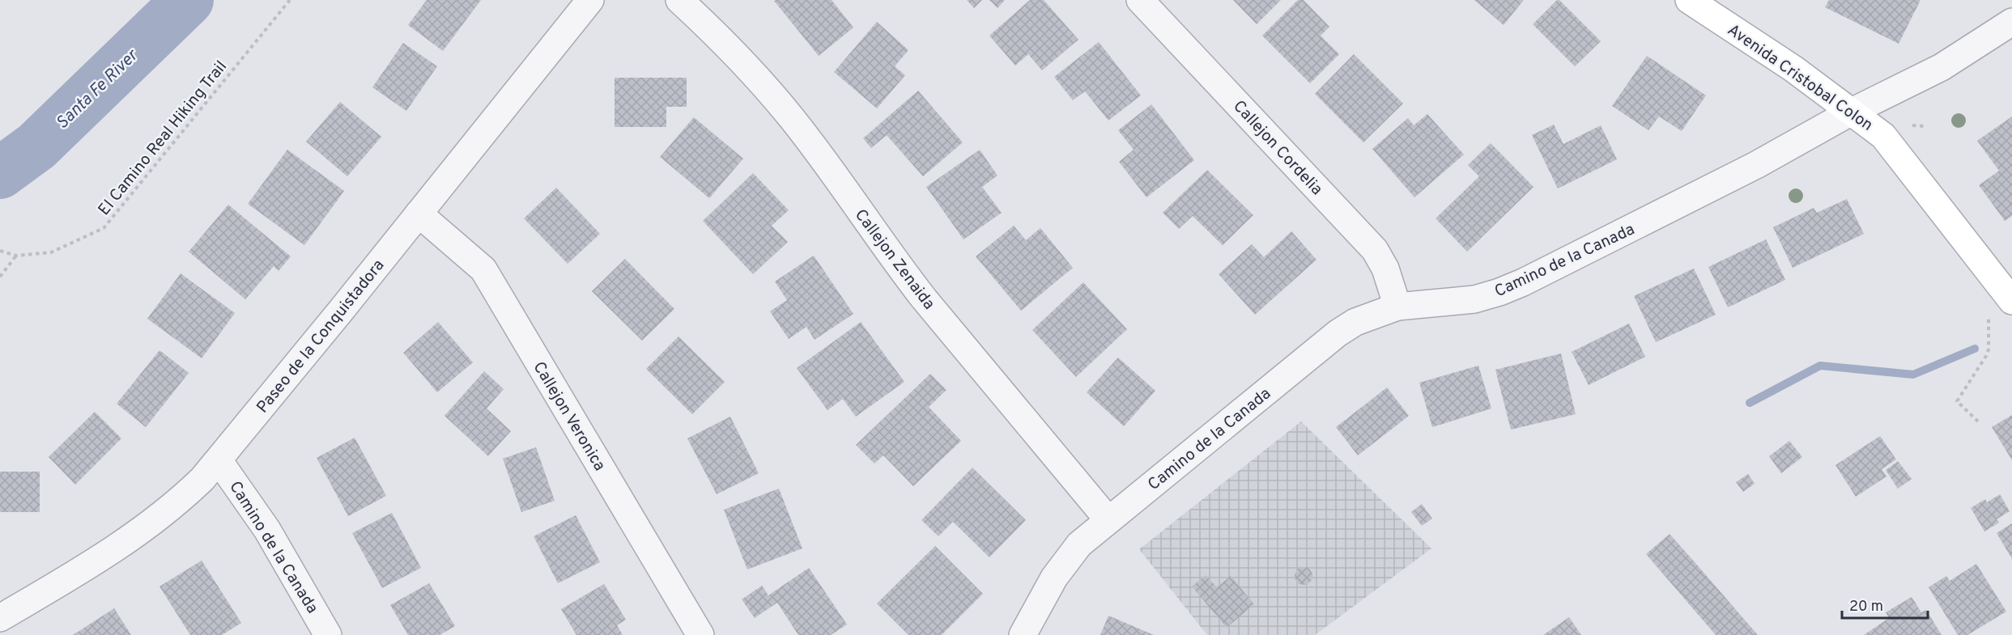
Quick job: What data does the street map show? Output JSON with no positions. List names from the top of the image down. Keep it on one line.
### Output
{"streets":{"street":["Avenida Cristobal Colon","Callejon Cordelia","Callejon Zenaida","Camino de la Canada","Paseo de la Conquistadora","Callejon Veronica"],"path":["El Camino Real Hiking Trail"]},"crossings":[["Avenida Cristobal Colon","Camino de la Canada"],["Callejon Cordelia","Camino de la Canada"],["Callejon Zenaida","Camino de la Canada"],["Camino de la Canada","Paseo de la Conquistadora"],["Paseo de la Conquistadora","Callejon Veronica"]],"water":["Santa Fe River"],"scale_bar":"20 m"}
